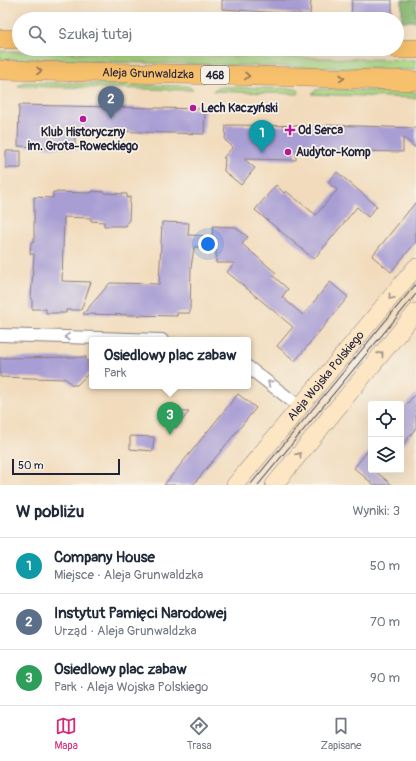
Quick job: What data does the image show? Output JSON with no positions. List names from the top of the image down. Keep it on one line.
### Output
{"streets":{"main road":["Aleja Grunwaldzka","468"],"street":["Aleja Wojska Polskiego"]},"one_way":["Aleja Grunwaldzka"],"places":{"other":["Lech Kaczyński","Klub Historyczny im. Grota-Roweckiego","Audytor-Komp"],"health":["Od Serca"]},"scale_bar":"50 m","page":{"search":"Szukaj tutaj","pins":["2","1","3"],"popup":["Osiedlowy plac zabaw","Park"],"scale":"50 m","heading":["W pobliżu","Wyniki: 3"],"list":[{"mark":"1","name":"Company House","note":"Miejsce · Aleja Grunwaldzka","value":"50 m"},{"mark":"2","name":"Instytut Pamięci Narodowej","note":"Urząd · Aleja Grunwaldzka","value":"70 m"},{"mark":"3","name":"Osiedlowy plac zabaw","note":"Park · Aleja Wojska Polskiego","value":"90 m"}],"nav":["Mapa","Trasa","Zapisane"]}}
